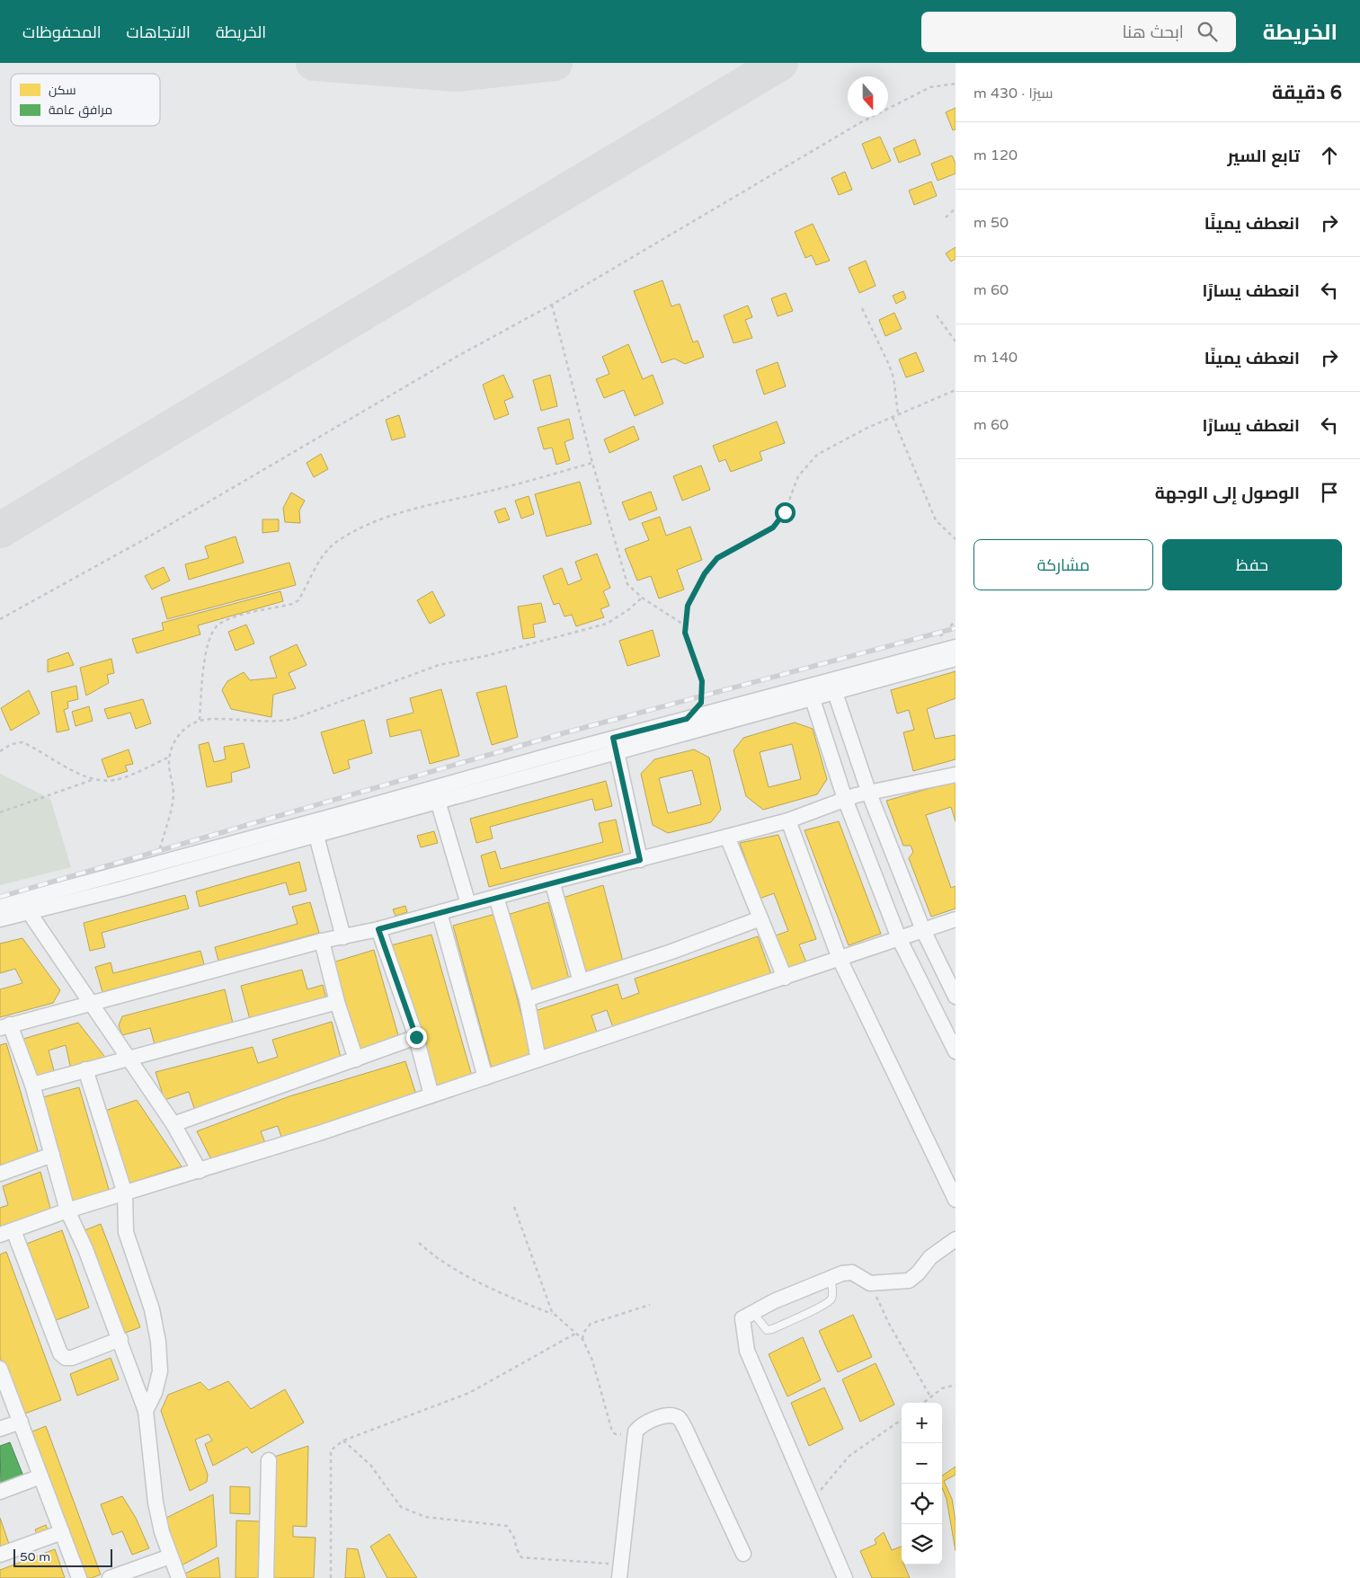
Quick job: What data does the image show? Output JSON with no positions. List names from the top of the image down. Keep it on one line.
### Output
{"legend":["سكن","مرافق عامة"],"scale_bar":"50 m","north":"bottom","page":{"header":"الخريطة","search":"ابحث هنا","nav":["الخريطة","الاتجاهات","المحفوظات"],"heading":["6 دقيقة","سيرًا · 430 m"],"list":[["تابع السير","120 m"],["انعطف يمينًا","50 m"],["انعطف يسارًا","60 m"],["انعطف يمينًا","140 m"],["انعطف يسارًا","60 m"],"الوصول إلى الوجهة"],"buttons":["حفظ","مشاركة"],"map_buttons":["+","−"],"scale":"50 m"}}
